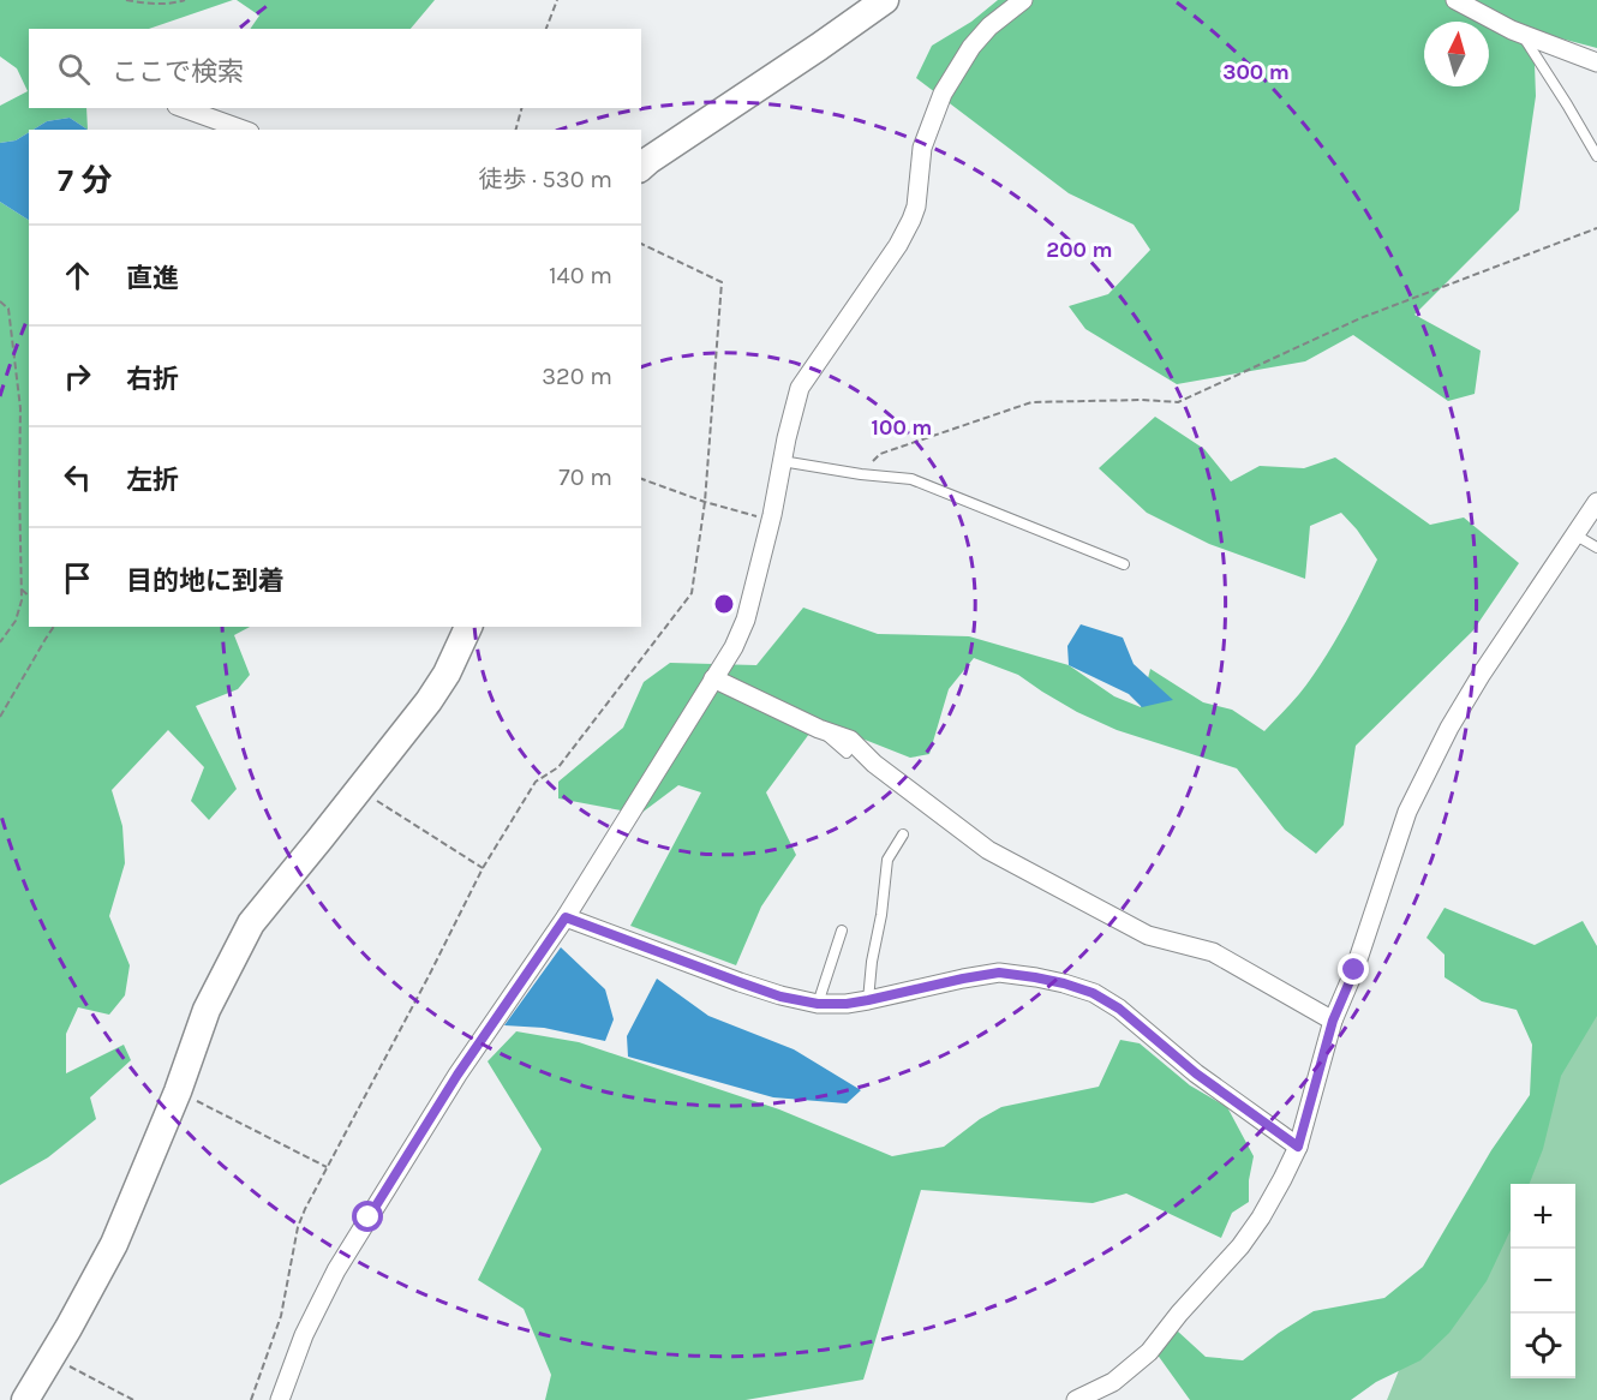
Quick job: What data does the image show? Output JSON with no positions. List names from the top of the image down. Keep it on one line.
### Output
{"north":"top","page":{"search":"ここで検索","heading":["7 分","徒歩 · 530 m"],"list":[["直進","140 m"],["右折","320 m"],["左折","70 m"],"目的地に到着"],"map_buttons":["+","−"]},"rings":["300 m","200 m","100 m"]}
